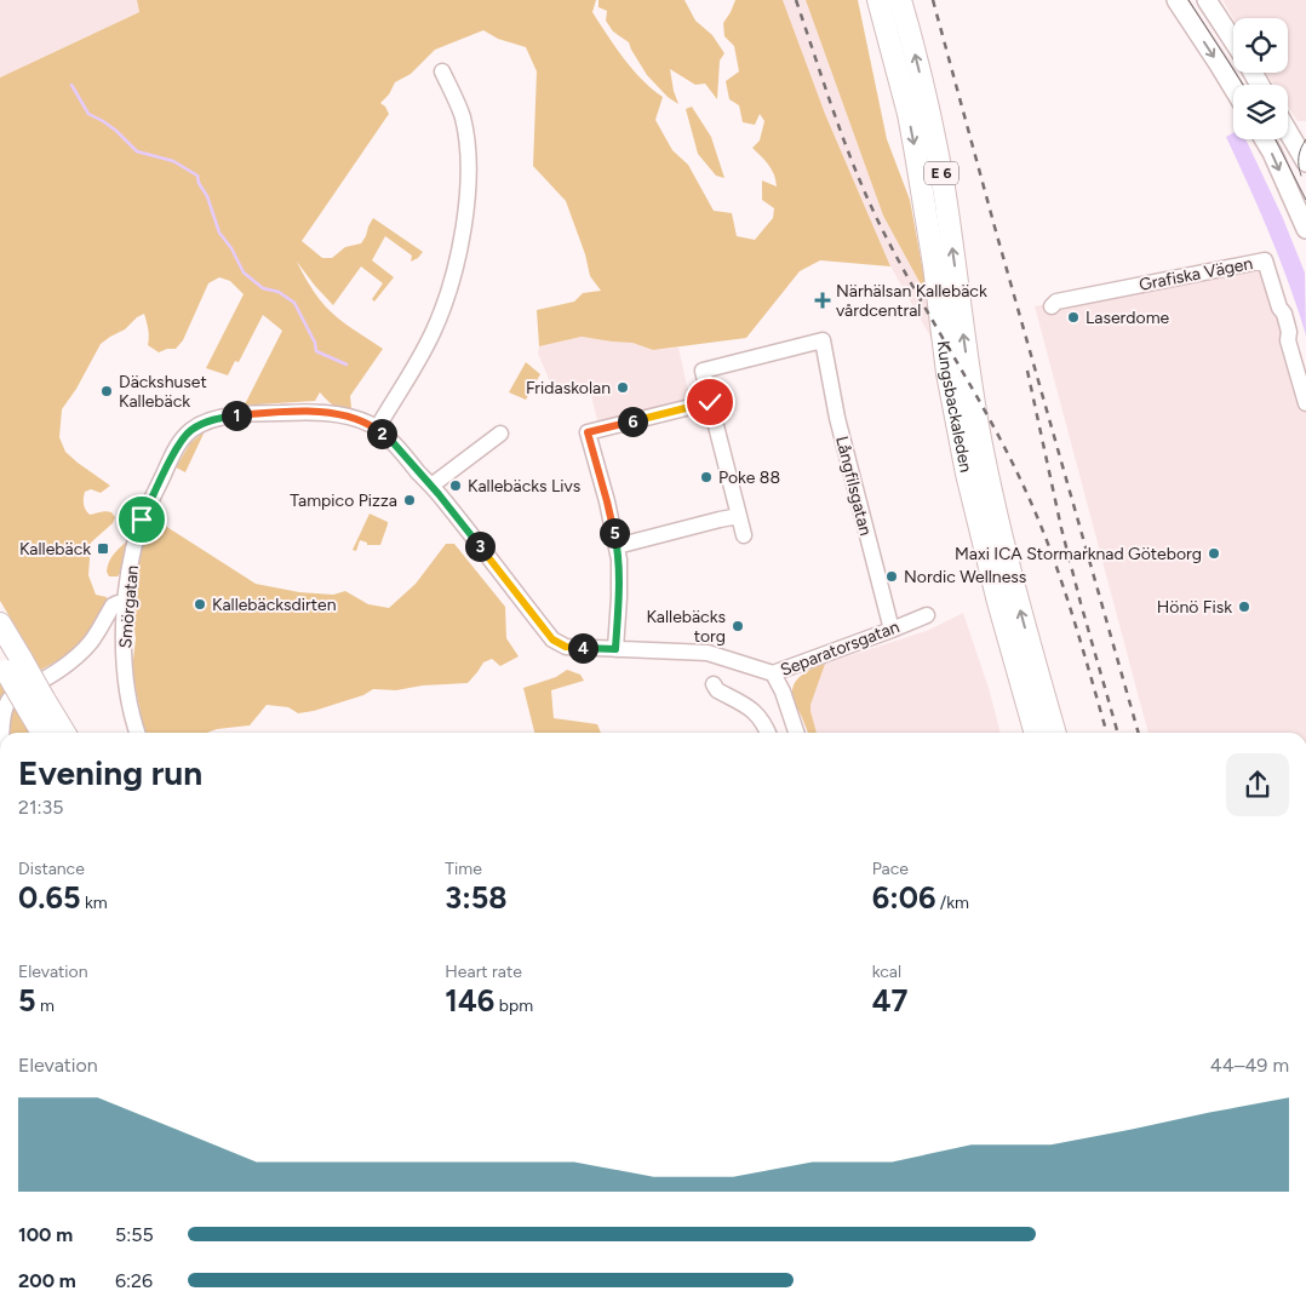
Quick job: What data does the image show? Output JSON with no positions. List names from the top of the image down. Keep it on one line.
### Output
{"streets":{"highway":["E 6","Kungsbackaleden"],"street":["Grafiska Vägen","Långfilsgatan","Smörgatan","Separatorsgatan"]},"crossings":[["Långfilsgatan","Separatorsgatan"],["Smörgatan","Separatorsgatan"]],"places":{"health":["Närhälsan Kallebäck vårdcentral"],"other":["Laserdome","Fridaskolan","Däckshuset Kallebäck","Poke 88","Kallebäcks Livs","Tampico Pizza","Maxi ICA Stormarknad Göteborg","Nordic Wellness","Kallebäcksdirten","Hönö Fisk","Kallebäcks torg"],"transit":["Kallebäck"]},"page":{"pins":["1","6","2","5","3","4"],"heading":["Evening run","21:35"],"stats":[["Distance","0.65 km"],["Time","3:58"],["Pace","6:06 /km"],["Elevation","5 m"],["Heart rate","146 bpm"],["kcal","47"]],"chart":["Elevation","44–49 m"],"list":[{"name":"100 m","note":"5:55"},{"name":"200 m","note":"6:26"}]}}
